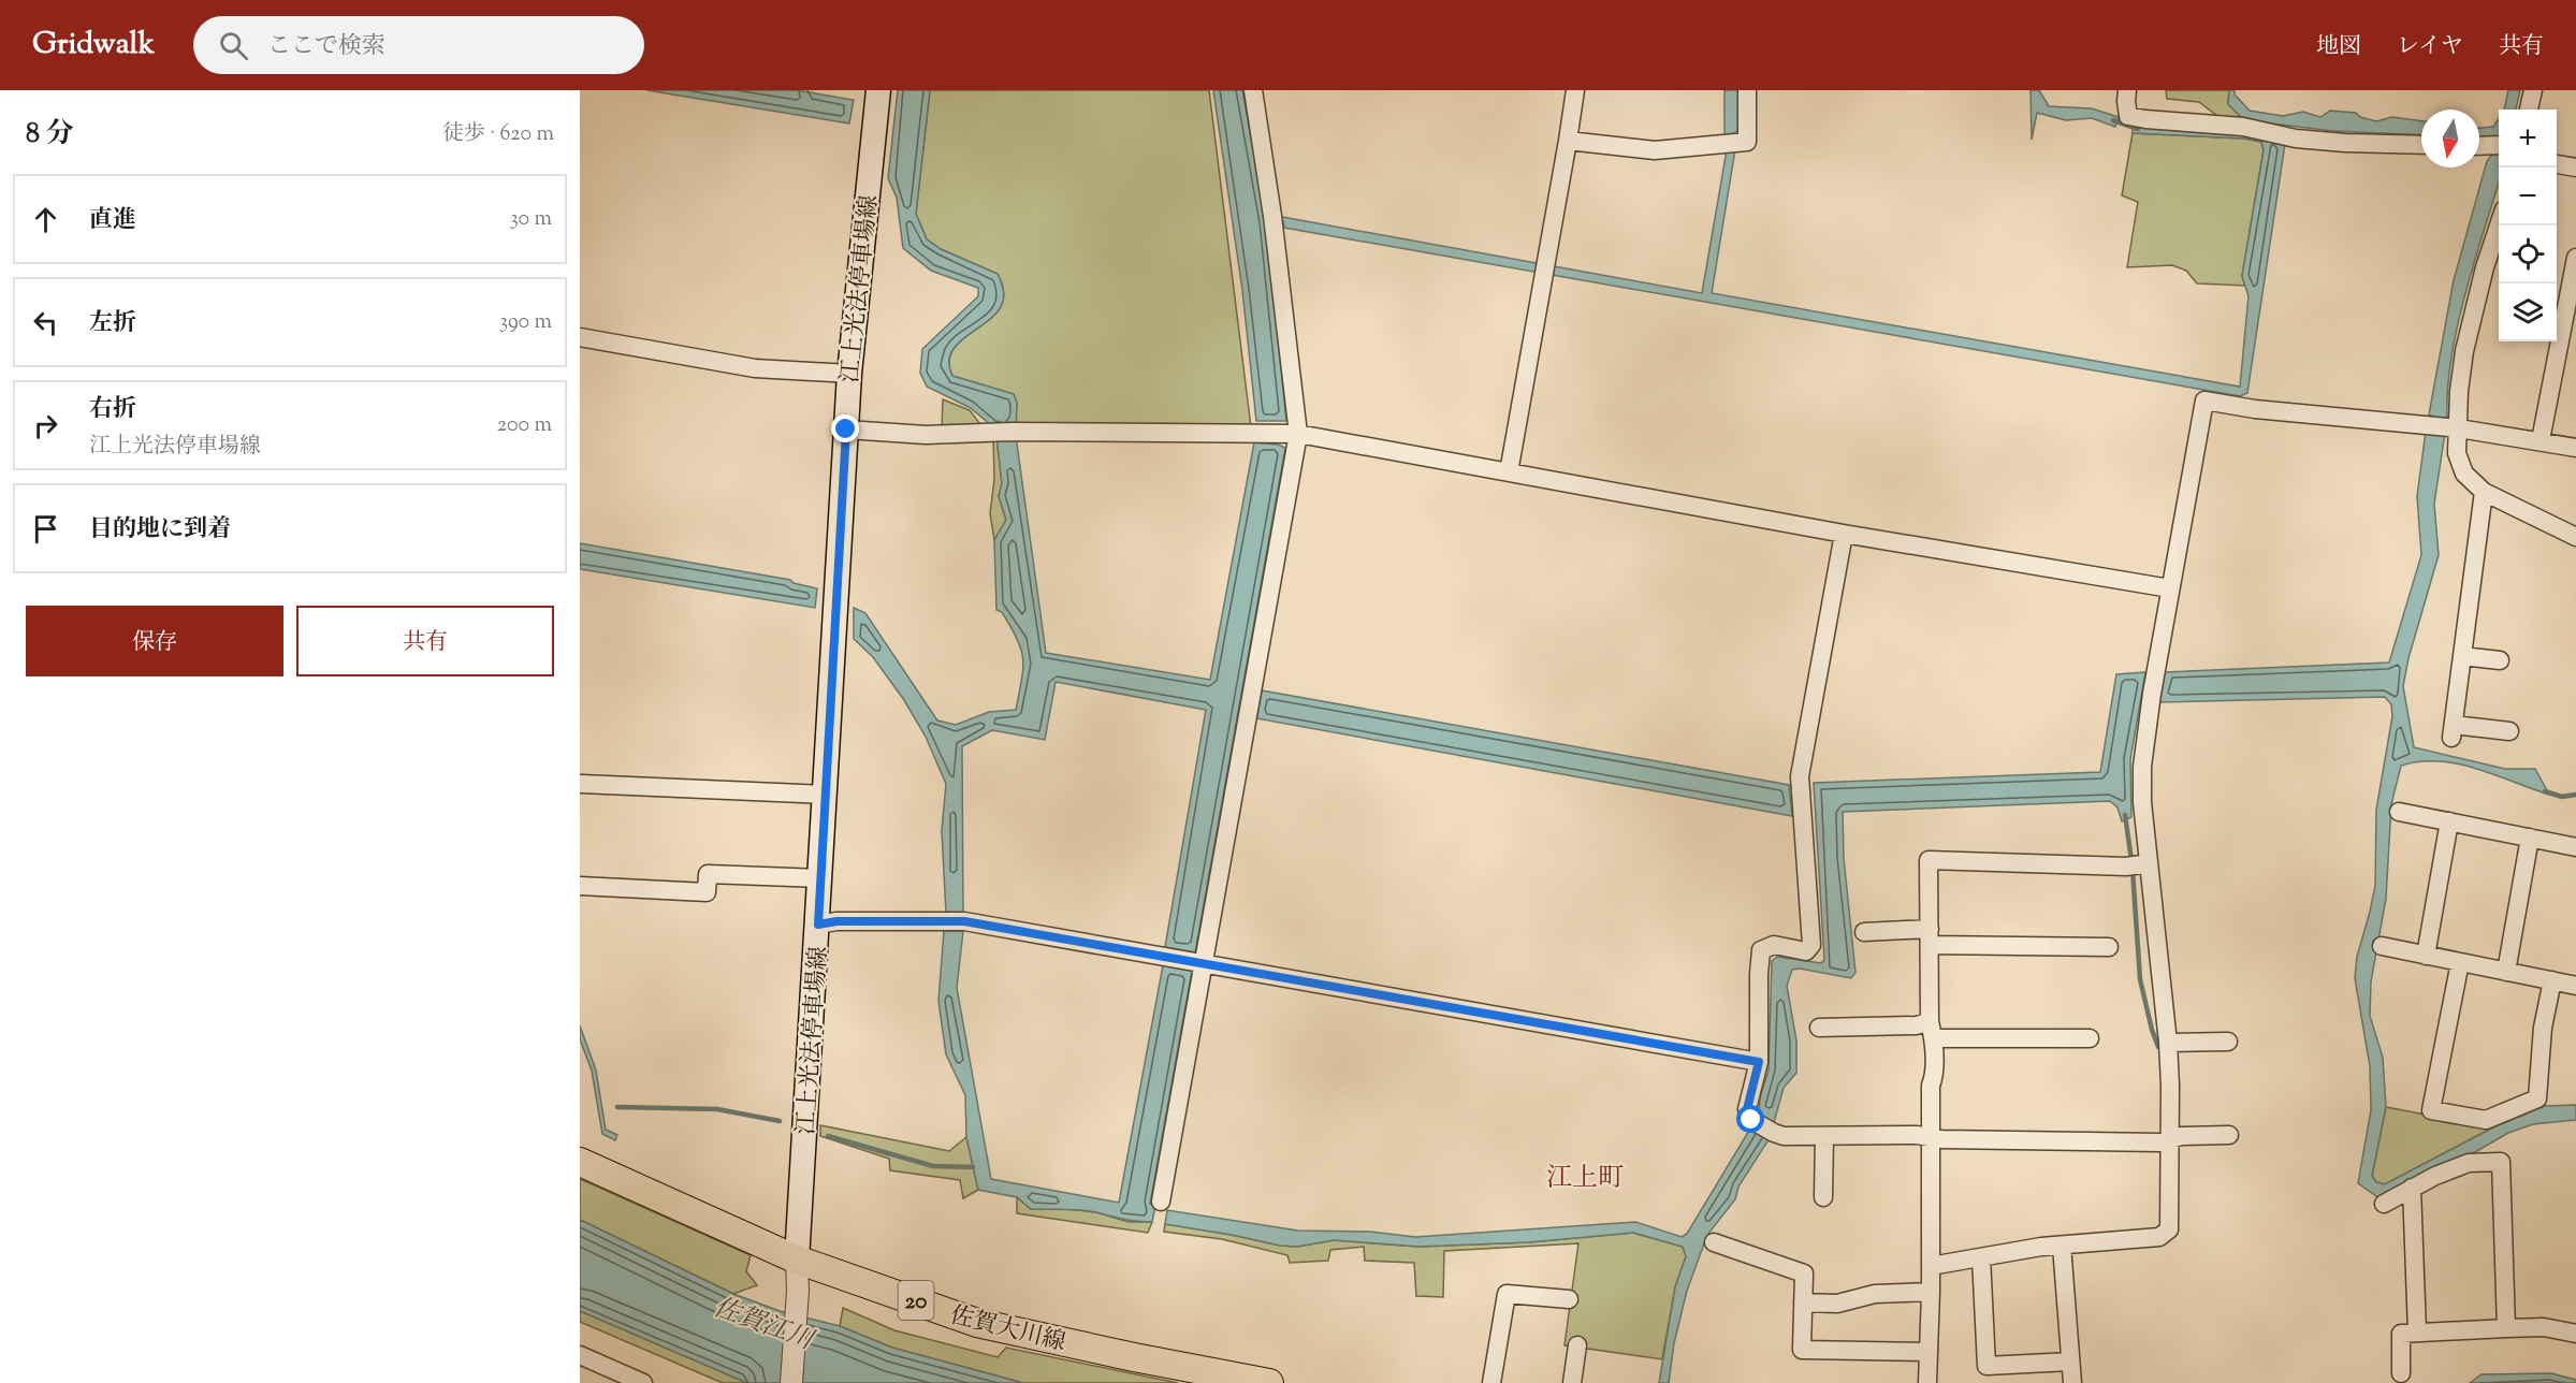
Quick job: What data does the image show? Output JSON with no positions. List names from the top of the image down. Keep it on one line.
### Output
{"streets":{"main road":["江上光法停車場線","20","佐賀大川線"]},"crossings":[["江上光法停車場線","佐賀大川線"]],"districts":["江上町"],"water":["佐賀江川"],"north":"bottom","page":{"header":"Gridwalk","search":"ここで検索","nav":["地図","レイヤ","共有"],"heading":["8 分","徒歩 · 620 m"],"map_buttons":["+","−"],"list":[["直進","30 m"],["左折","390 m"],["右折","江上光法停車場線","200 m"],"目的地に到着"],"buttons":["保存","共有"]}}
